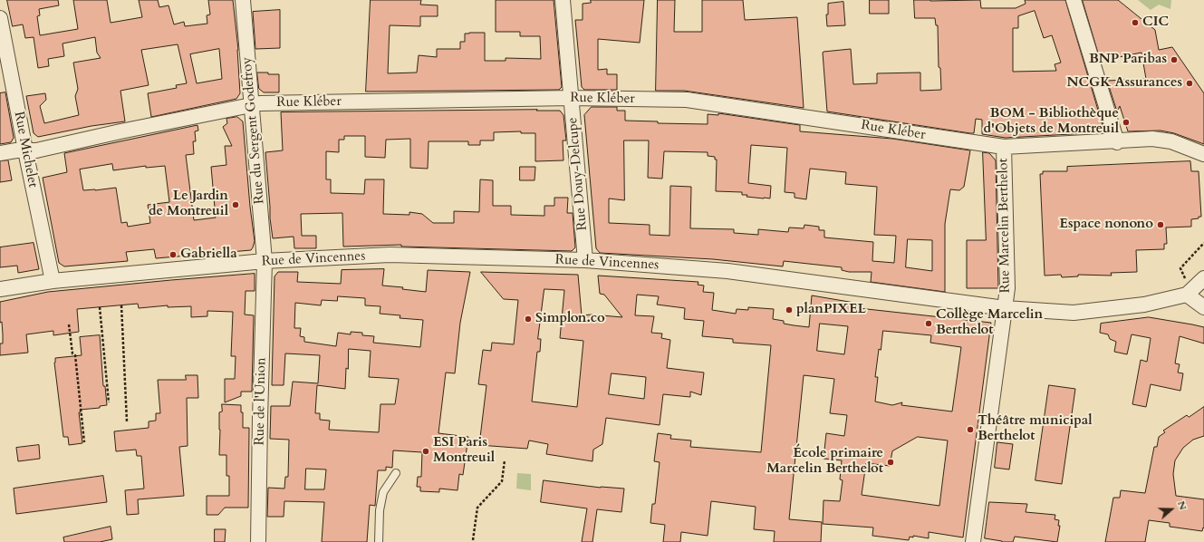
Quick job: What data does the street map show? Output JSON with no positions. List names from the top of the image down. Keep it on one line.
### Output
{"streets":{"street":["Rue Kléber","Rue du Sergent Godefroy","Rue Michelet","Rue Douy-Delcupe","Rue Marcelin Berthelot","Rue de Vincennes","Rue de l'Union"]},"crossings":[["Rue Kléber","Rue du Sergent Godefroy"],["Rue Kléber","Rue Michelet"],["Rue Kléber","Rue Douy-Delcupe"],["Rue Kléber","Rue Marcelin Berthelot"],["Rue du Sergent Godefroy","Rue de Vincennes"],["Rue du Sergent Godefroy","Rue de l'Union"],["Rue Michelet","Rue de Vincennes"],["Rue Douy-Delcupe","Rue de Vincennes"],["Rue Marcelin Berthelot","Rue de Vincennes"],["Rue de Vincennes","Rue de l'Union"]],"places":["CIC","BNP Paribas","NCGK Assurances","BOM - Bibliothèque d'Objets de Montreuil","Le Jardin de Montreuil","Espace nonono","Gabriella","planPIXEL","Simplon.co","Collège Marcelin Berthelot","Théâtre municipal Berthelot","ESI Paris Montreuil","École primaire Marcelin Berthelot"],"north":"right"}
